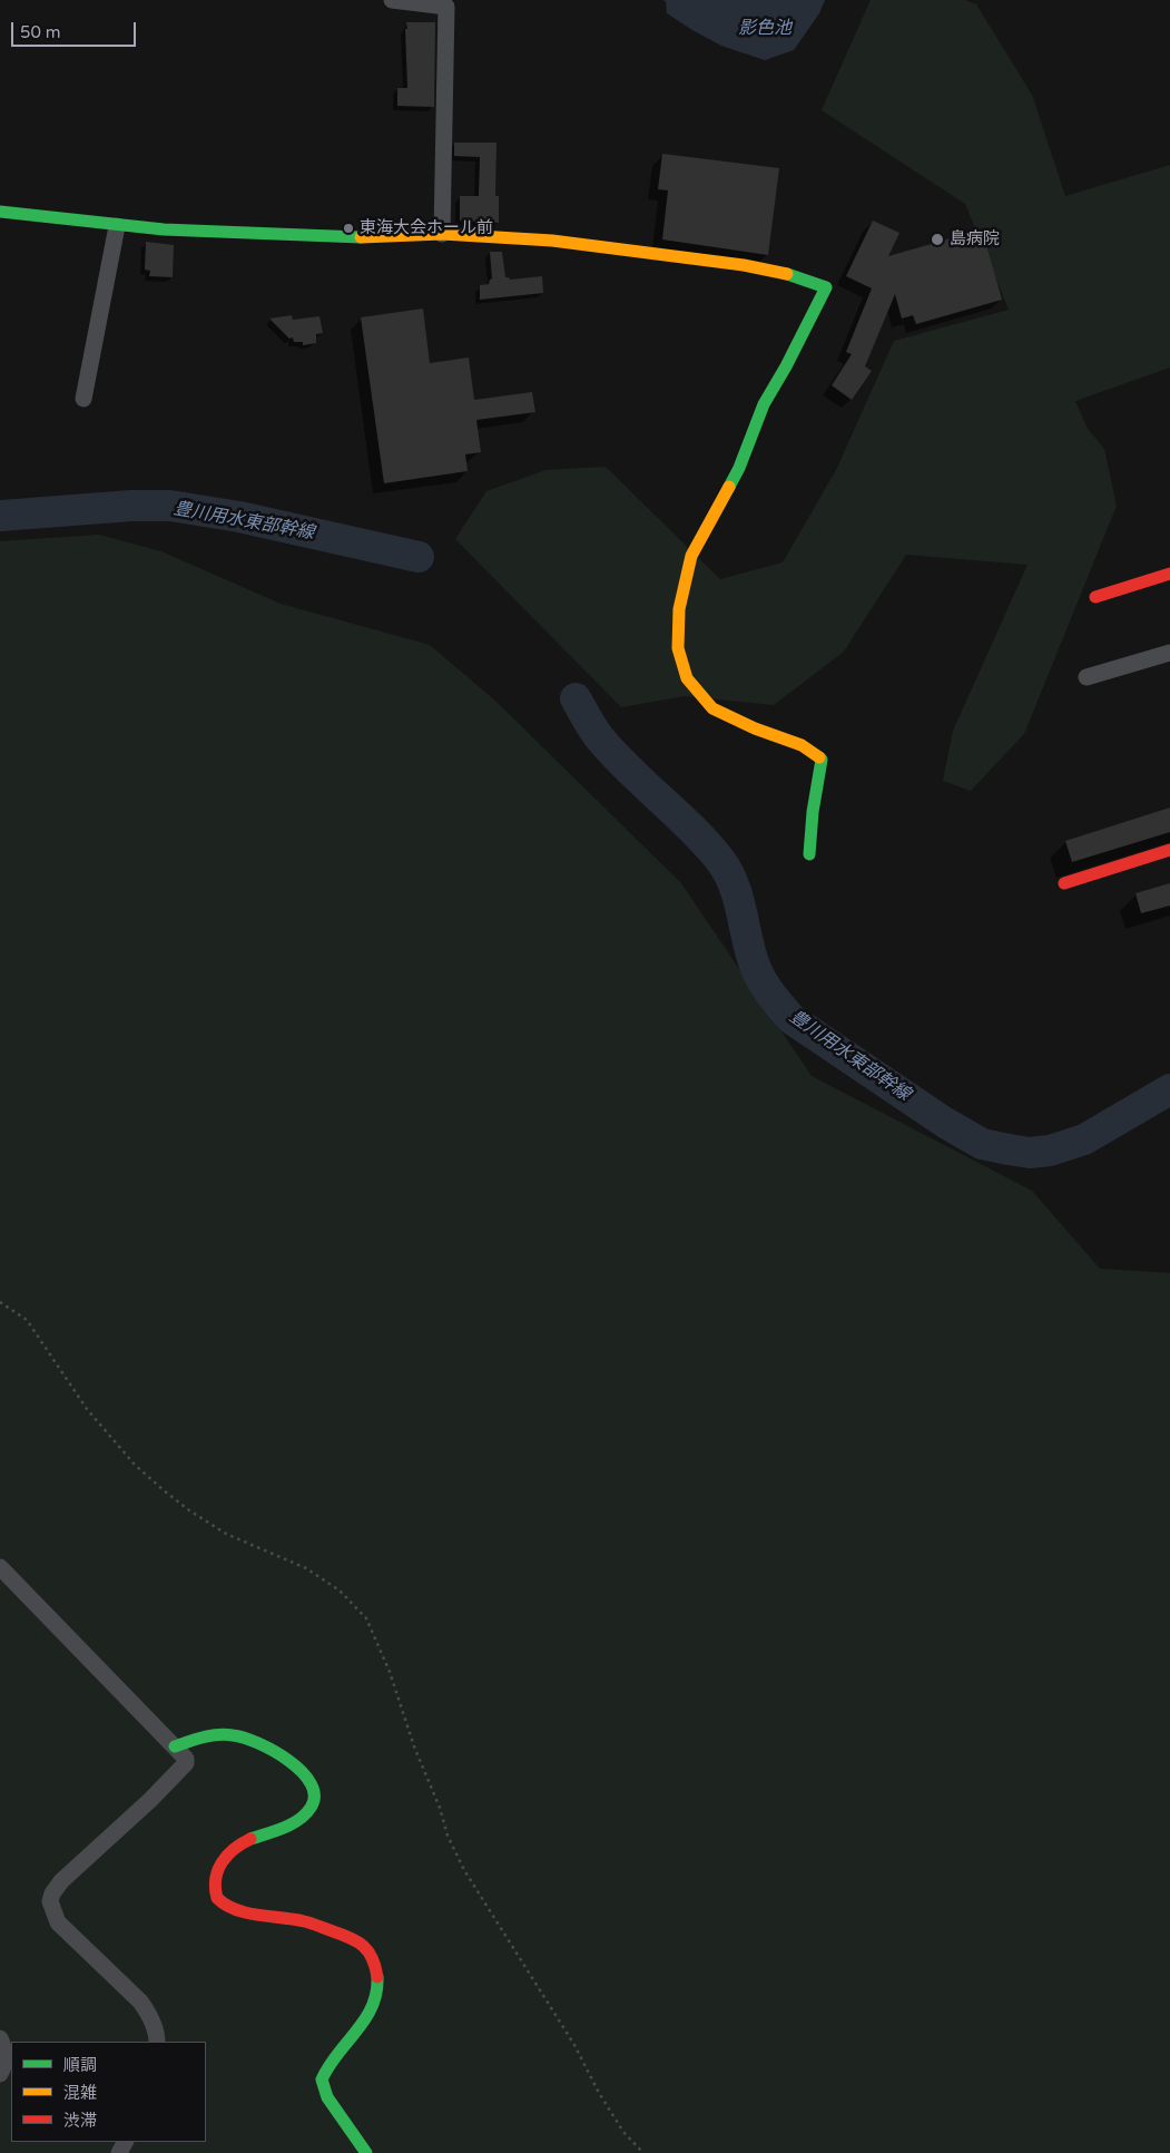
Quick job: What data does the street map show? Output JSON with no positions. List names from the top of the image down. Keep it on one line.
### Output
{"water":["影色池","豊川用水東部幹線"],"places":["東海大会ホール前","島病院"],"legend":["順調","混雑","渋滞"],"scale_bar":"50 m"}
